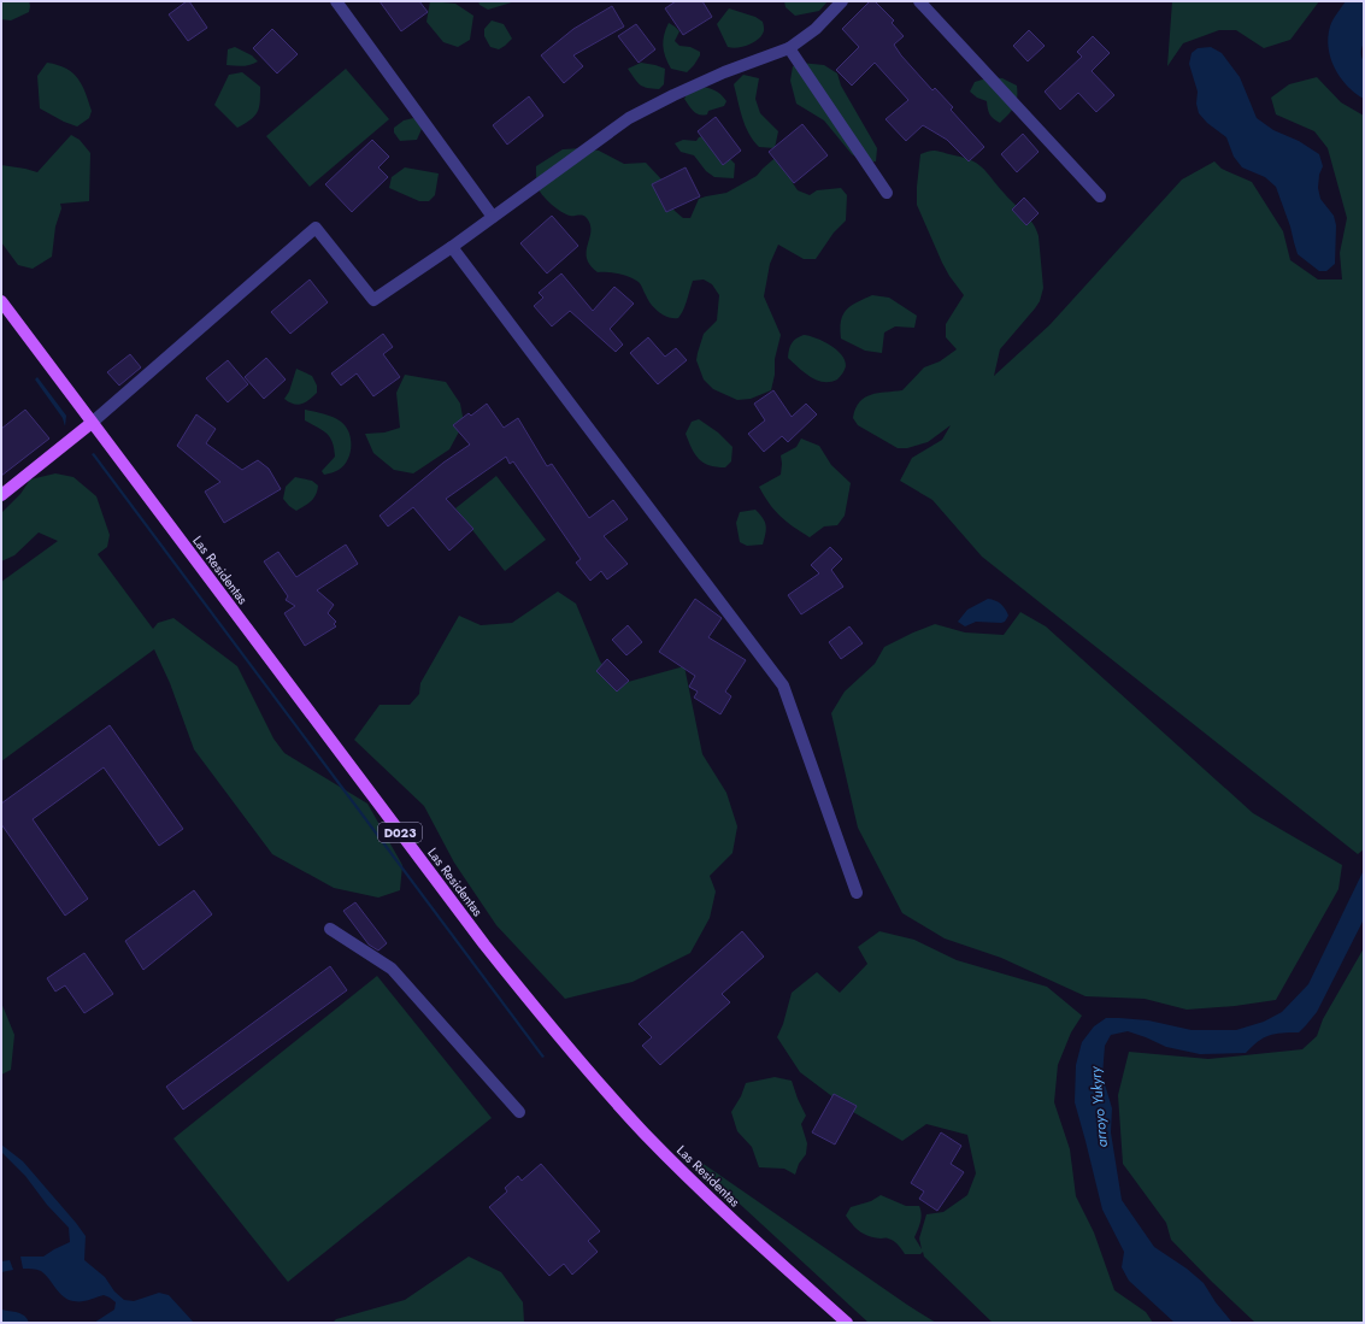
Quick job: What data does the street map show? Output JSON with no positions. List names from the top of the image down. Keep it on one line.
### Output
{"streets":{"main road":["Las Residentas","D023"]},"water":["arroyo Yukyry"]}
